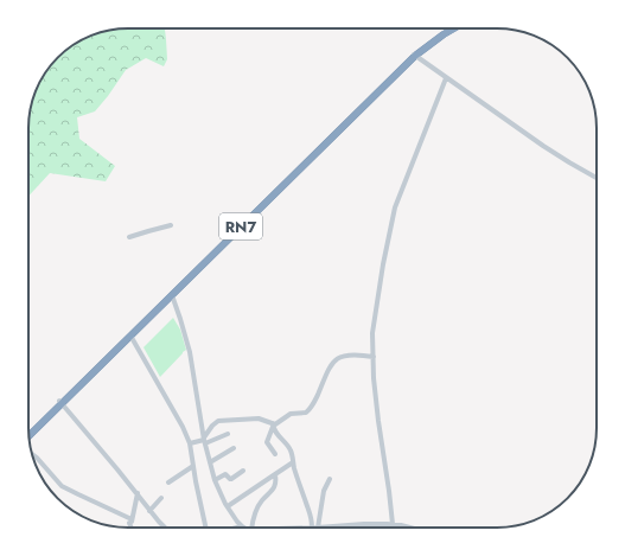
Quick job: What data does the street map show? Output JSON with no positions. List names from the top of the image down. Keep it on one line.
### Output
{"streets":{"highway":["RN7"]}}
